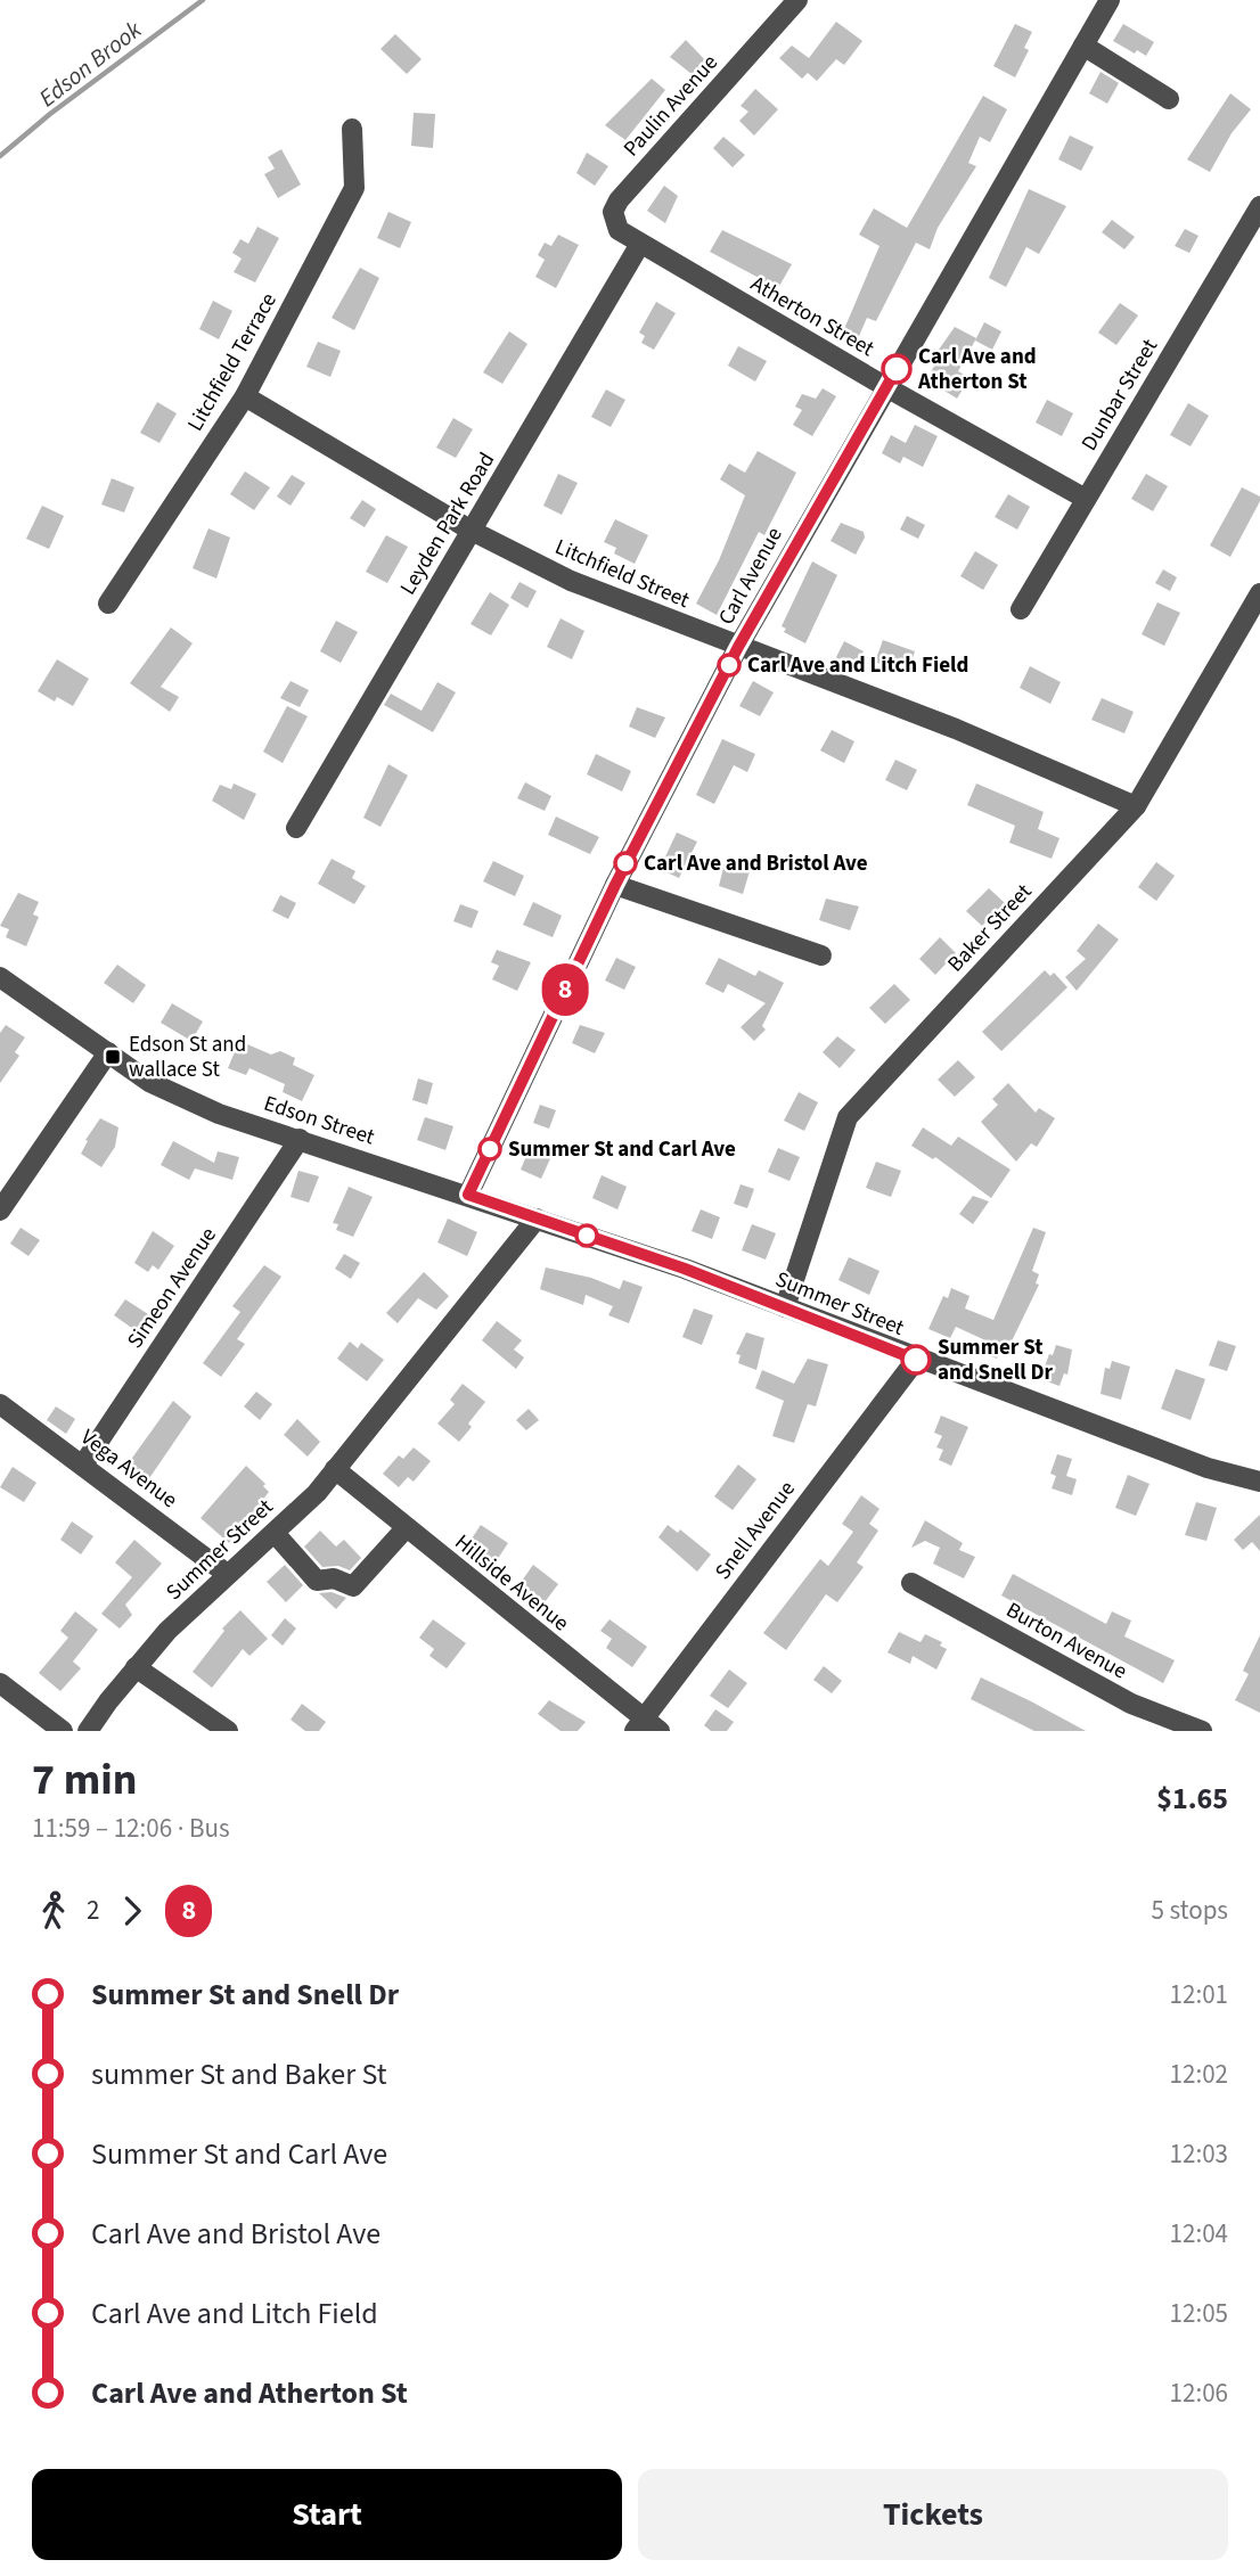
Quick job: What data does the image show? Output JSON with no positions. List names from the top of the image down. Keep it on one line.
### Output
{"streets":{"street":["Paulin Avenue","Atherton Street","Litchfield Terrace","Dunbar Street","Leyden Park Road","Litchfield Street","Carl Avenue","Baker Street","Edson Street","Simeon Avenue","Summer Street","Vega Avenue","Snell Avenue","Hillside Avenue","Burton Avenue"]},"crossings":[["Paulin Avenue","Atherton Street"],["Paulin Avenue","Leyden Park Road"],["Atherton Street","Dunbar Street"],["Atherton Street","Leyden Park Road"],["Atherton Street","Carl Avenue"],["Litchfield Terrace","Litchfield Street"],["Leyden Park Road","Litchfield Street"],["Litchfield Street","Carl Avenue"],["Litchfield Street","Baker Street"],["Carl Avenue","Edson Street"],["Carl Avenue","Summer Street"],["Baker Street","Summer Street"],["Edson Street","Simeon Avenue"],["Edson Street","Summer Street"],["Simeon Avenue","Vega Avenue"],["Summer Street","Vega Avenue"],["Summer Street","Snell Avenue"],["Summer Street","Hillside Avenue"],["Snell Avenue","Hillside Avenue"]],"water":["Edson Brook"],"places":{"other":["Carl Ave and Atherton St","Carl Ave and Litch Field","Carl Ave and Bristol Ave","Summer St and Carl Ave","Summer St and Snell Dr"],"transit":["Edson St and wallace St"]},"lines":["bus line 8"],"page":{"on_map":"8","heading":["7 min","11:59 – 12:06 · Bus","$1.65"],"legs":["2","8","5 stops"],"list":[{"name":"Summer St and Snell Dr","value":"12:01"},{"name":"summer St and Baker St","value":"12:02"},{"name":"Summer St and Carl Ave","value":"12:03"},{"name":"Carl Ave and Bristol Ave","value":"12:04"},{"name":"Carl Ave and Litch Field","value":"12:05"},{"name":"Carl Ave and Atherton St","value":"12:06"}],"buttons":["Start","Tickets"]}}
